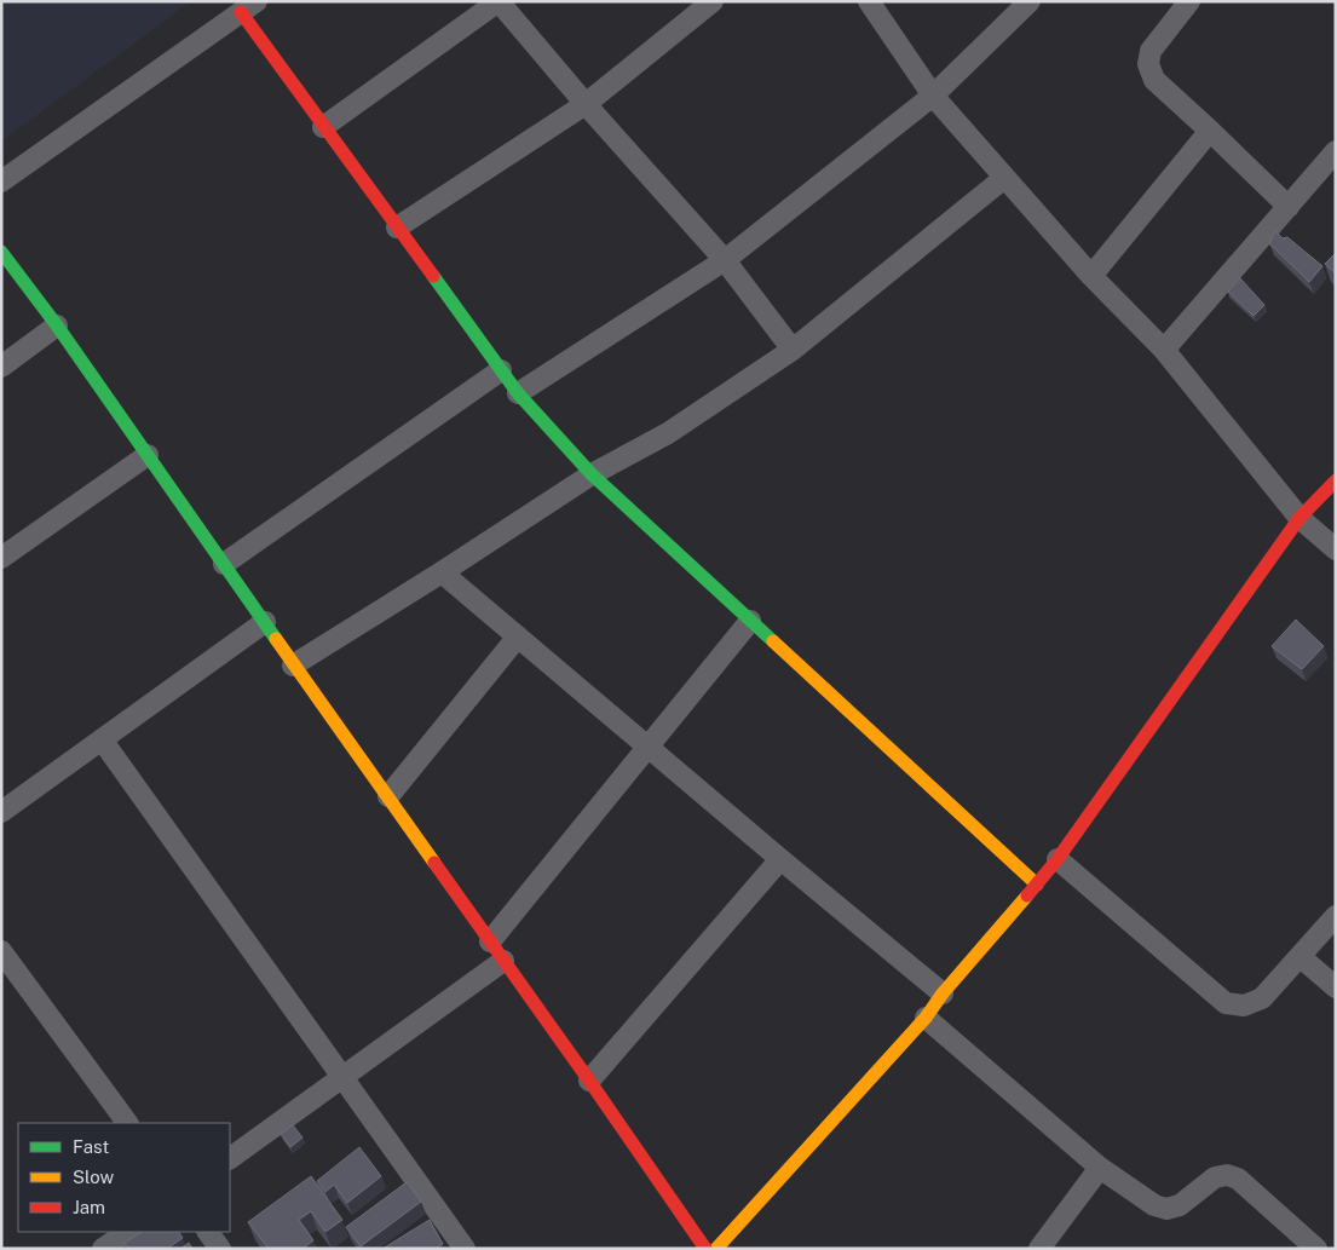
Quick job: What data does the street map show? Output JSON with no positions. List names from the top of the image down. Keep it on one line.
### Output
{"legend":["Fast","Slow","Jam"]}
